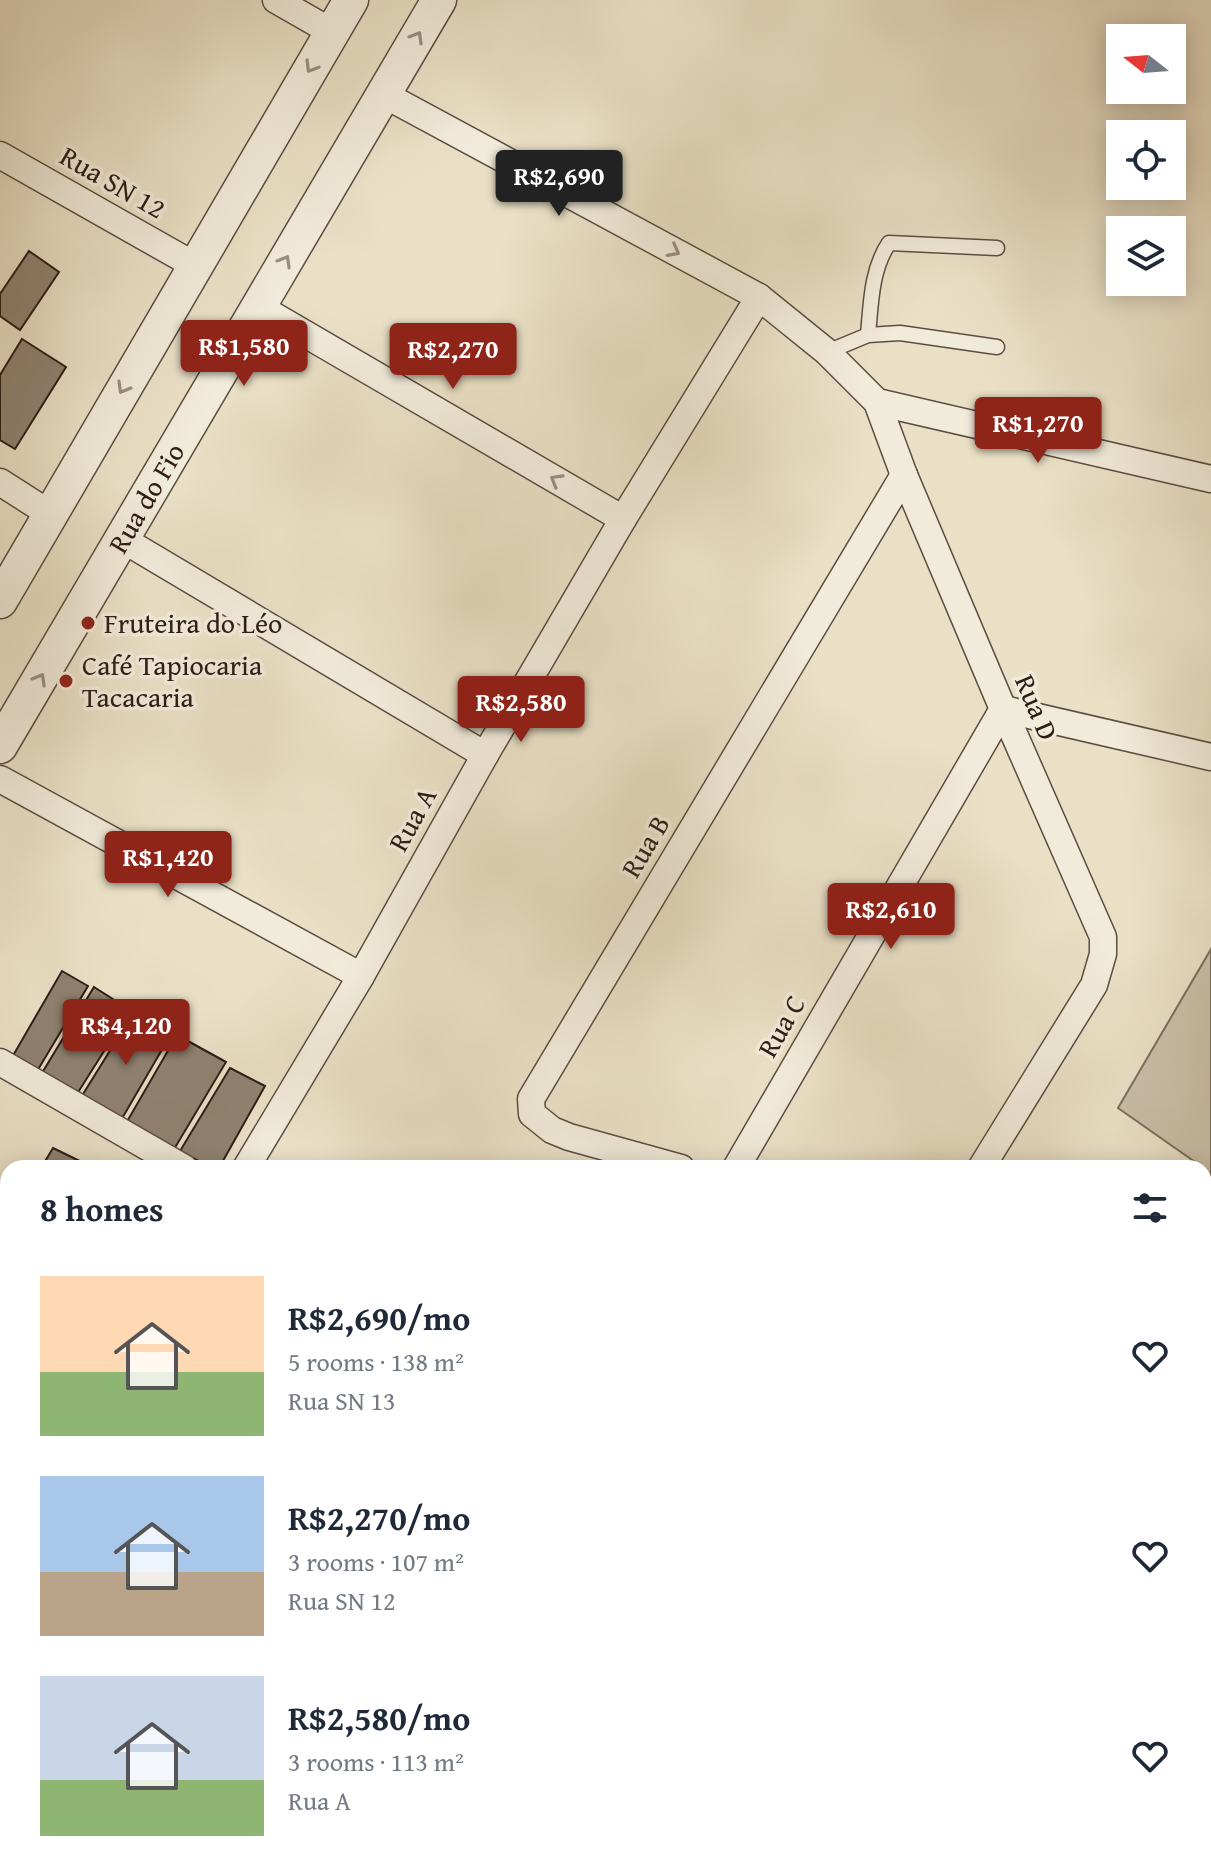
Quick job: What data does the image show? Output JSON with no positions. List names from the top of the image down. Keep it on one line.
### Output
{"streets":{"street":["Rua SN 12","Rua do Fio","Rua D","Rua A","Rua B","Rua C"]},"crossings":[["Rua do Fio","Rua D"],["Rua D","Rua A"],["Rua D","Rua B"],["Rua D","Rua C"]],"places":["Fruteira do Léo","Café Tapiocaria Tacacaria"],"north":"left","page":{"price":["R$2,690","R$1,580","R$2,270","R$1,270","R$2,580","R$1,420","R$2,610","R$4,120"],"heading":"8 homes","list":[{"name":"R$2,690/mo","note":"5 rooms · 138 m² · Rua SN 13"},{"name":"R$2,270/mo","note":"3 rooms · 107 m² · Rua SN 12"},{"name":"R$2,580/mo","note":"3 rooms · 113 m² · Rua A"}]}}
